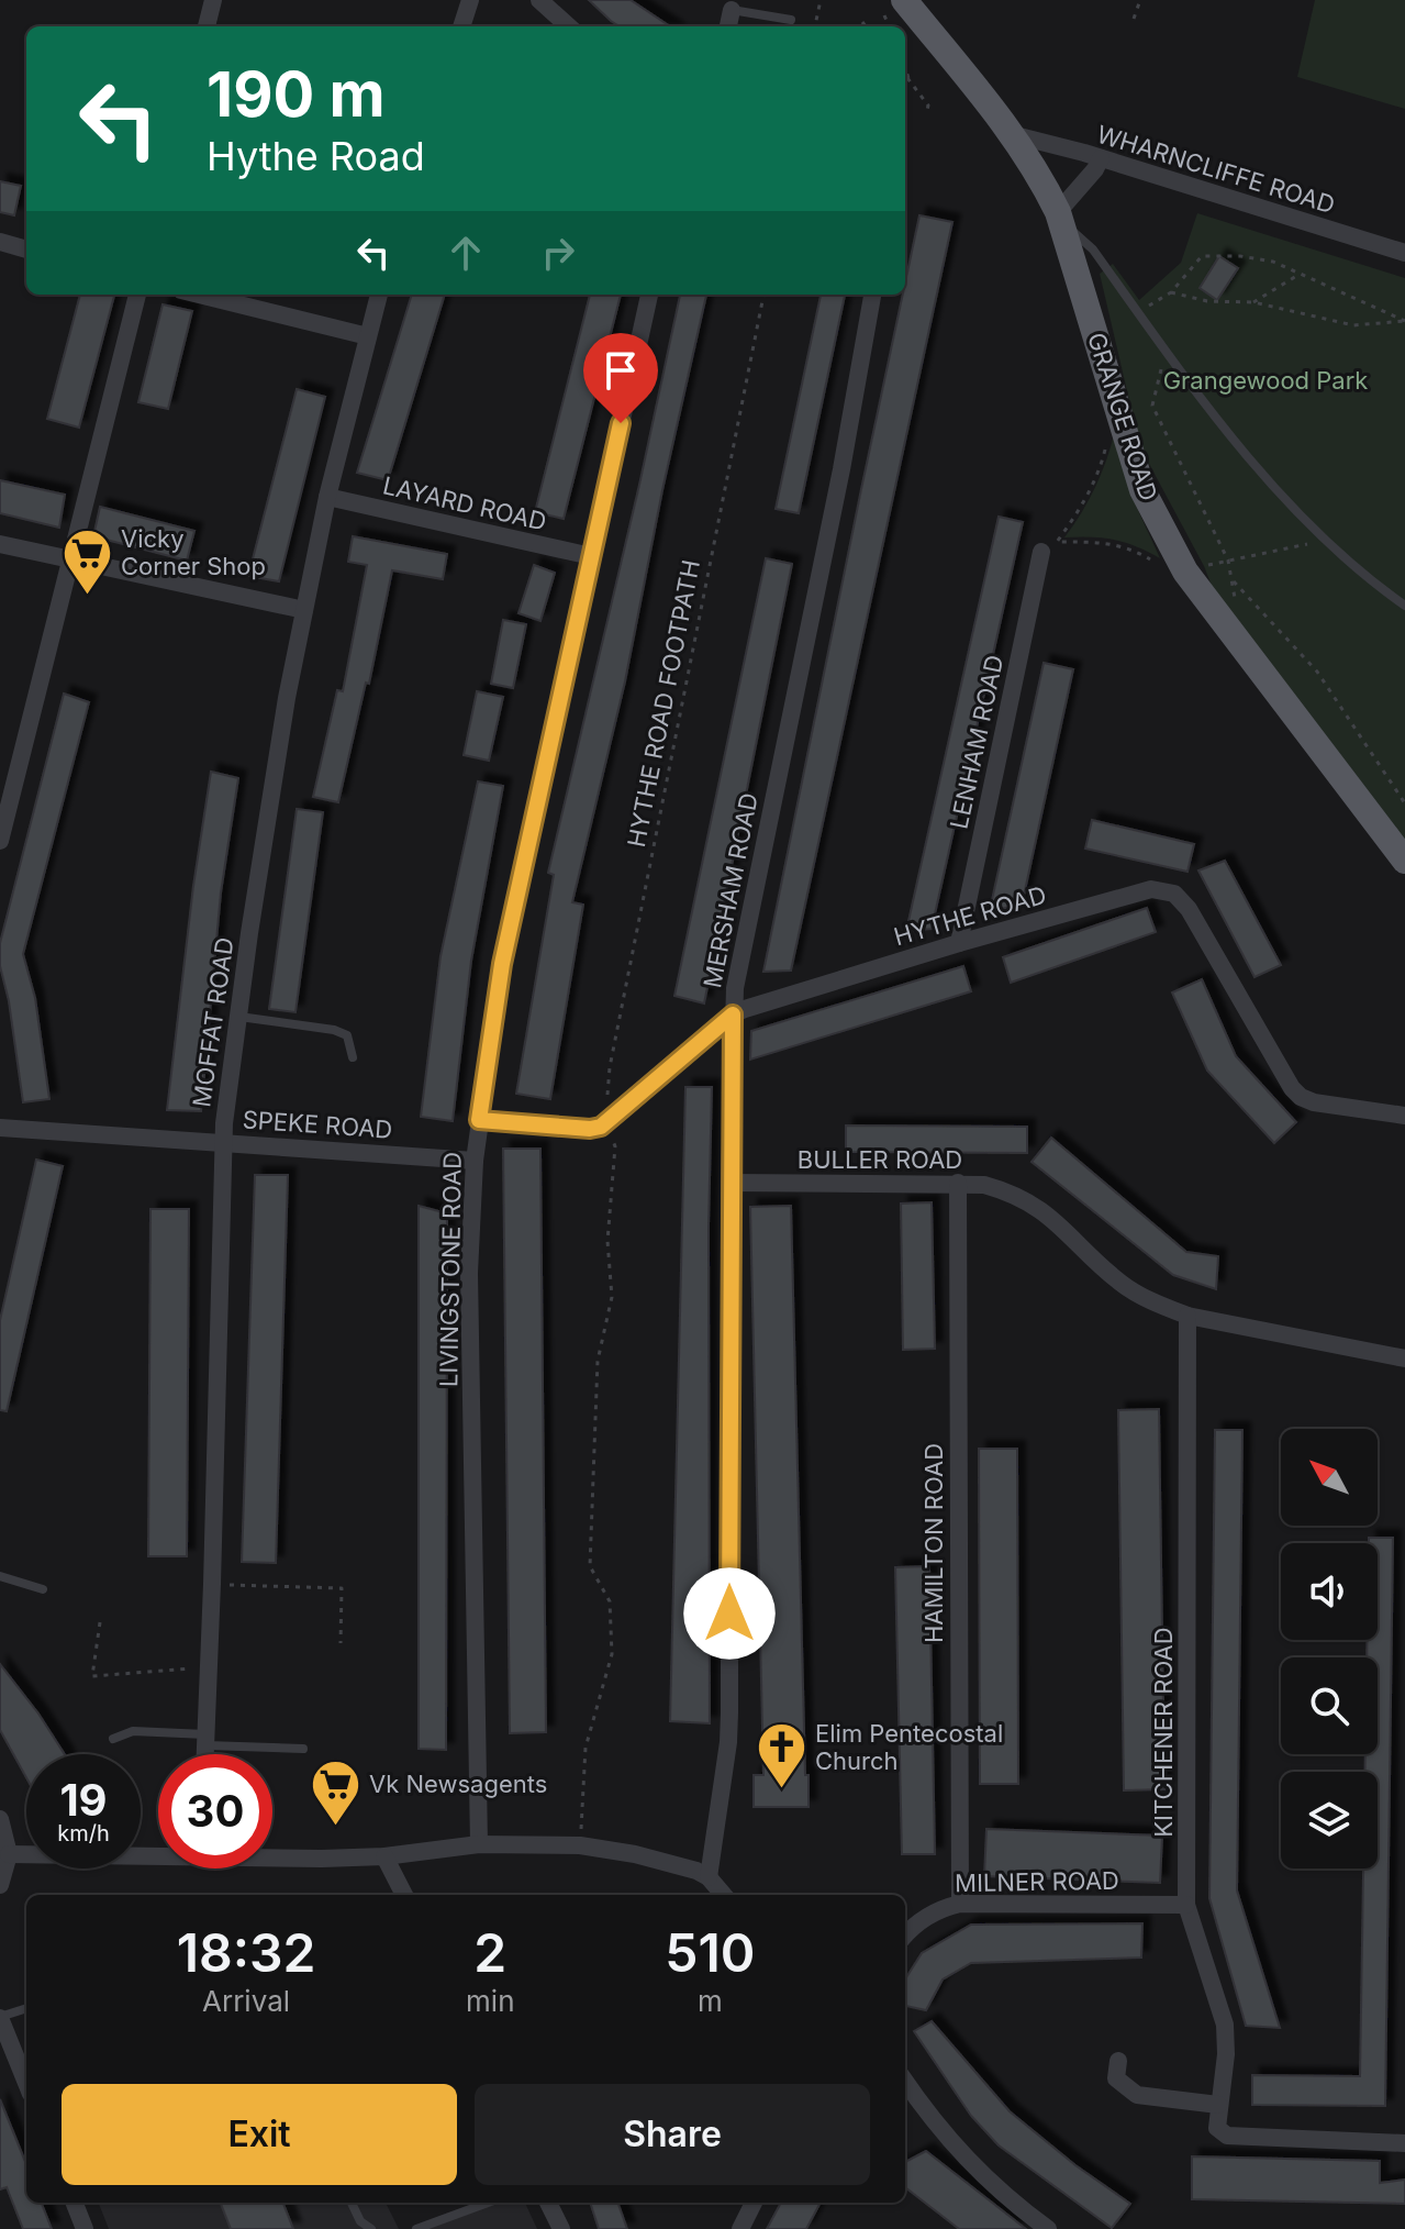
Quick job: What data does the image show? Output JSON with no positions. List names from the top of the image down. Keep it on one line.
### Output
{"streets":{"main road":["GRANGE ROAD"],"street":["WHARNCLIFFE ROAD","LAYARD ROAD","LENHAM ROAD","MERSHAM ROAD","HYTHE ROAD","MOFFAT ROAD","SPEKE ROAD","BULLER ROAD","LIVINGSTONE ROAD","HAMILTON ROAD","KITCHENER ROAD","MILNER ROAD"],"path":["HYTHE ROAD FOOTPATH"]},"crossings":[["WHARNCLIFFE ROAD","GRANGE ROAD"],["LAYARD ROAD","MOFFAT ROAD"],["LAYARD ROAD","LIVINGSTONE ROAD"],["HYTHE ROAD FOOTPATH","HYTHE ROAD"],["LENHAM ROAD","HYTHE ROAD"],["MERSHAM ROAD","HYTHE ROAD"],["MERSHAM ROAD","BULLER ROAD"],["MOFFAT ROAD","SPEKE ROAD"],["SPEKE ROAD","LIVINGSTONE ROAD"],["BULLER ROAD","HAMILTON ROAD"],["BULLER ROAD","KITCHENER ROAD"],["HAMILTON ROAD","MILNER ROAD"],["KITCHENER ROAD","MILNER ROAD"]],"parks":["Grangewood Park"],"places":{"supermarket":["Vicky Corner Shop","Vk Newsagents"],"church":["Elim Pentecostal Church"]},"north":"top left","page":{"turn":["190 m","Hythe Road"],"speed":"19 km/h","limit":"30","eta":["18:32","Arrival","2","min","510","m"],"buttons":["Exit","Share"]}}
